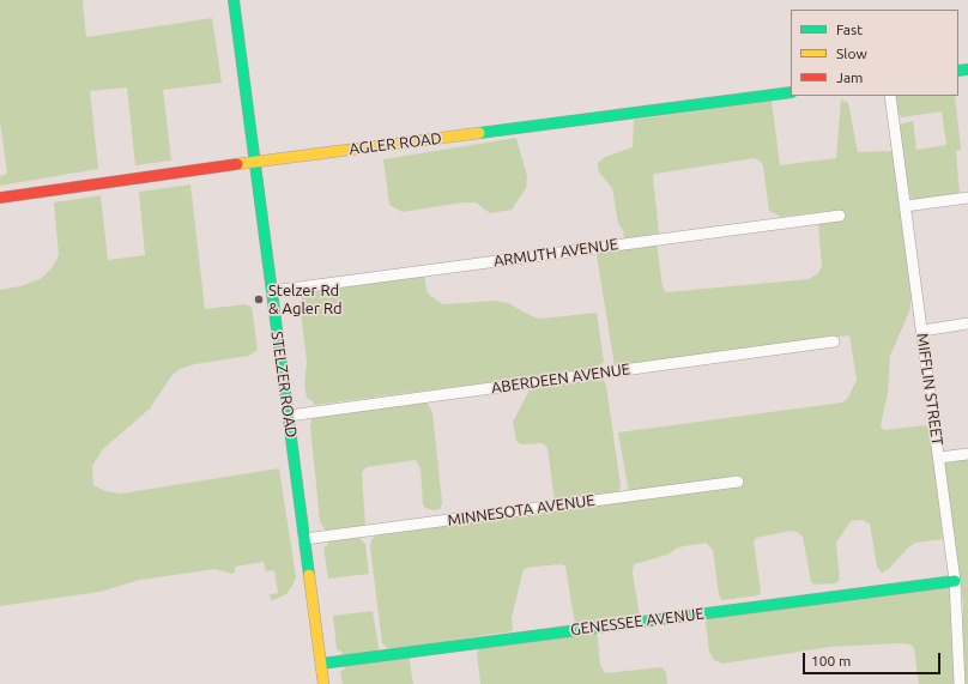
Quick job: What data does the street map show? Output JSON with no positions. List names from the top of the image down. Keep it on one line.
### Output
{"streets":{"main road":["AGLER ROAD","STELZER ROAD","GENESSEE AVENUE"],"street":["ARMUTH AVENUE","ABERDEEN AVENUE","MIFFLIN STREET","MINNESOTA AVENUE"]},"crossings":[["AGLER ROAD","STELZER ROAD"],["ARMUTH AVENUE","STELZER ROAD"],["ABERDEEN AVENUE","STELZER ROAD"],["STELZER ROAD","MINNESOTA AVENUE"],["STELZER ROAD","GENESSEE AVENUE"],["MIFFLIN STREET","GENESSEE AVENUE"]],"places":["Stelzer Rd & Agler Rd"],"legend":["Fast","Slow","Jam"],"scale_bar":"100 m"}
